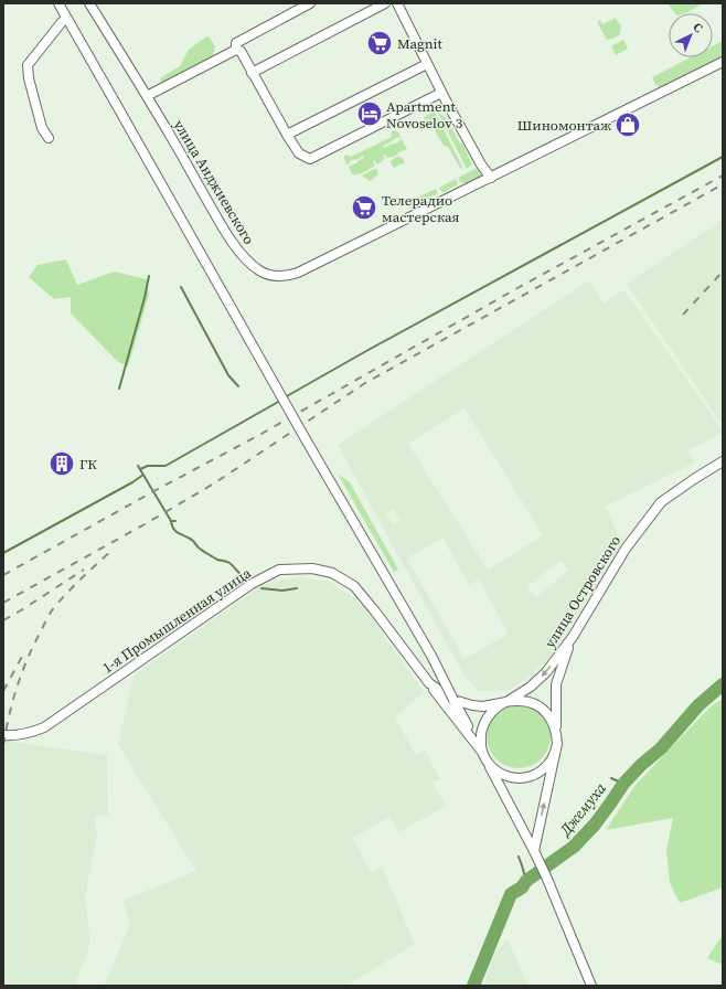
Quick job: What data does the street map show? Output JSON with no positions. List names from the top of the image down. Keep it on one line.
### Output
{"streets":{"street":["улица Анджиевского","улица Островского","1-я Промышленная улица"]},"crossings":[["улица Островского","1-я Промышленная улица"]],"water":["Джемуха"],"places":{"supermarket":["Magnit","Телерадио мастерская"],"hotel":["Apartment Novoselov 3"],"shop":["Шиномонтаж"],"building":["ГК"]},"north":"top right"}
